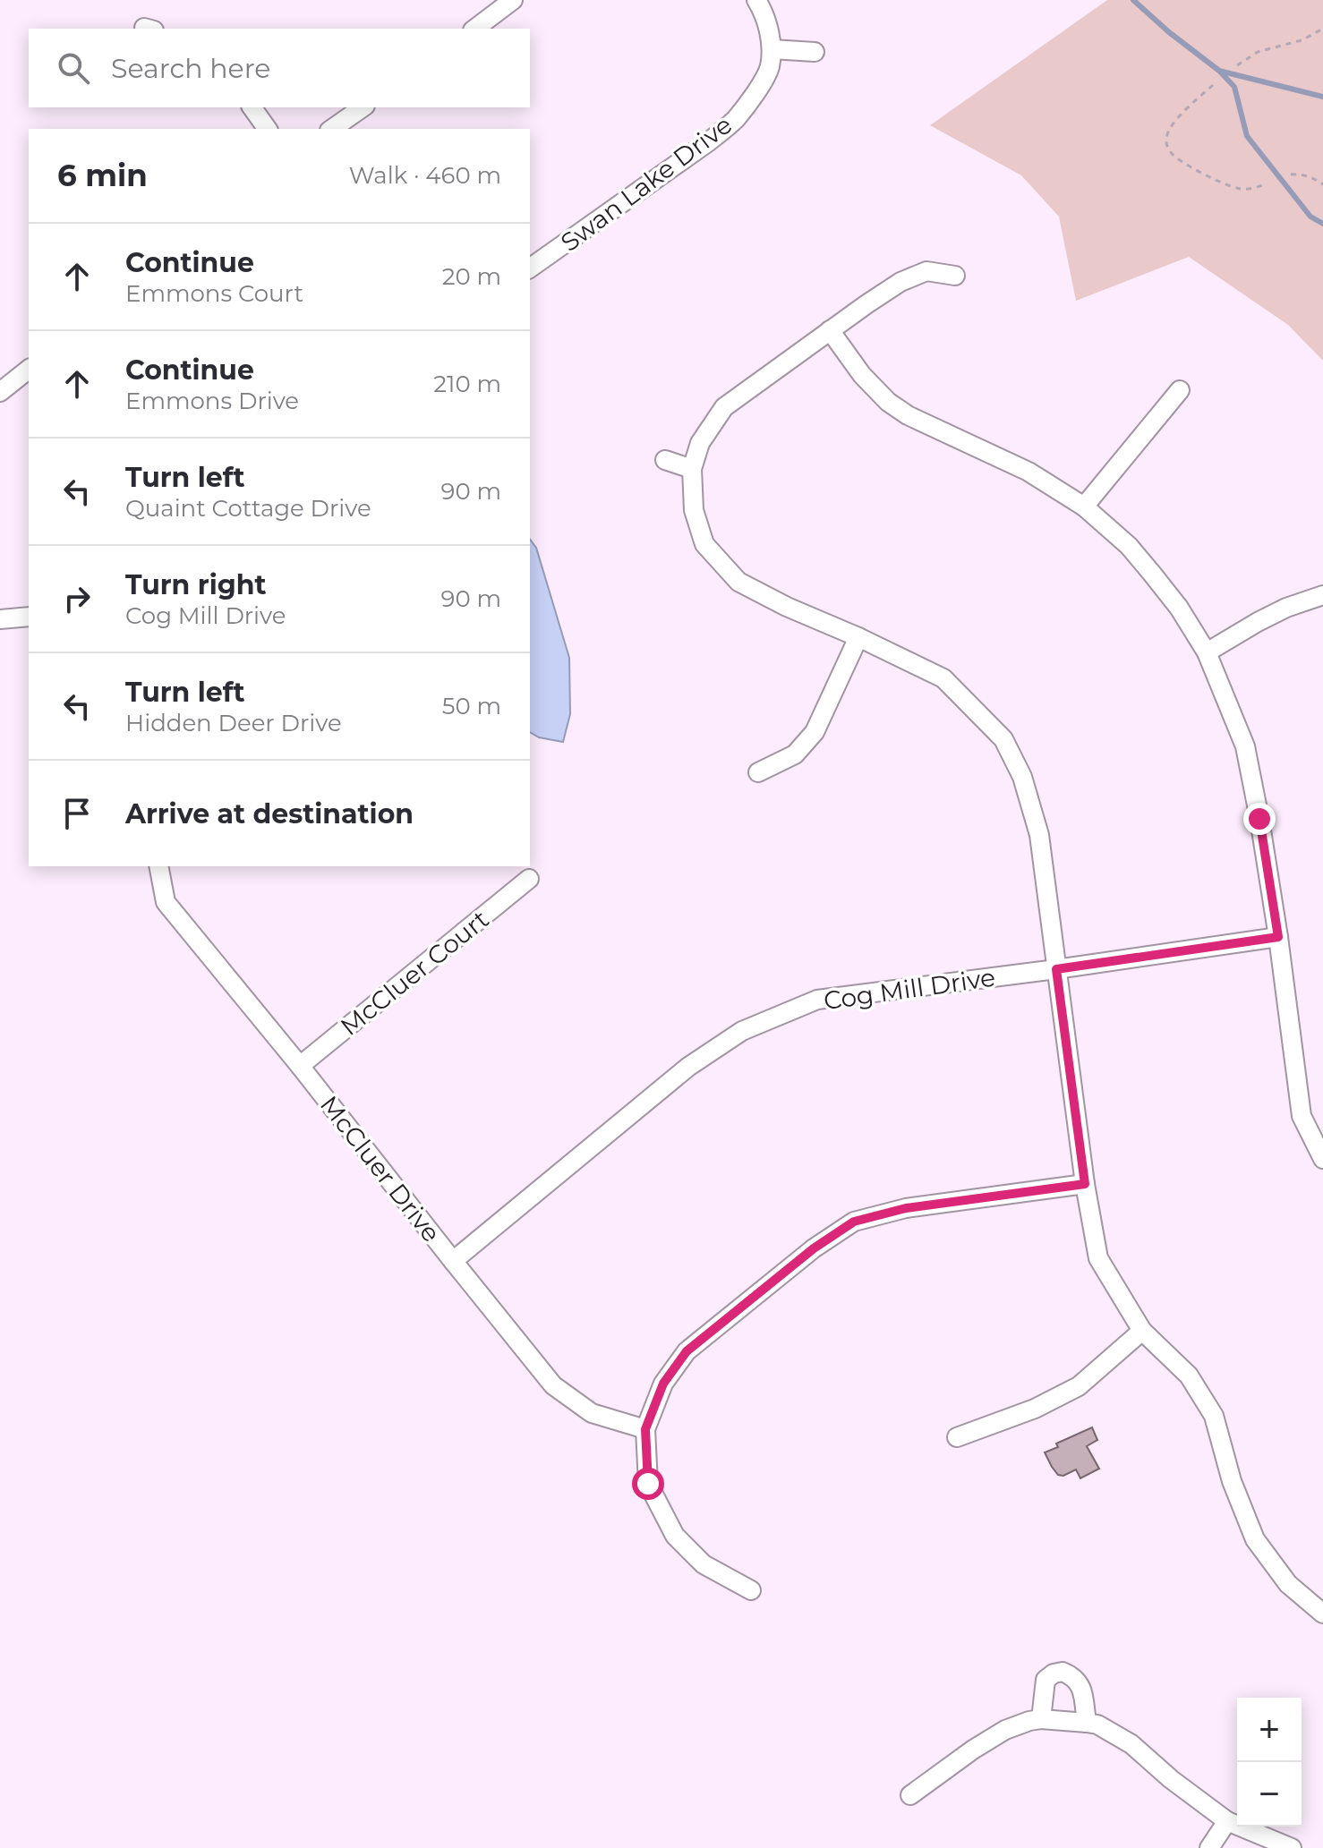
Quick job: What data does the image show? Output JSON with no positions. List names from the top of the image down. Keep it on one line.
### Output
{"streets":{"street":["Swan Lake Drive","McCluer Court","Cog Mill Drive","McCluer Drive"]},"crossings":[["McCluer Court","McCluer Drive"],["Cog Mill Drive","McCluer Drive"]],"page":{"search":"Search here","heading":["6 min","Walk · 460 m"],"list":[["Continue","Emmons Court","20 m"],["Continue","Emmons Drive","210 m"],["Turn left","Quaint Cottage Drive","90 m"],["Turn right","Cog Mill Drive","90 m"],["Turn left","Hidden Deer Drive","50 m"],"Arrive at destination"],"map_buttons":["+","−"]}}
